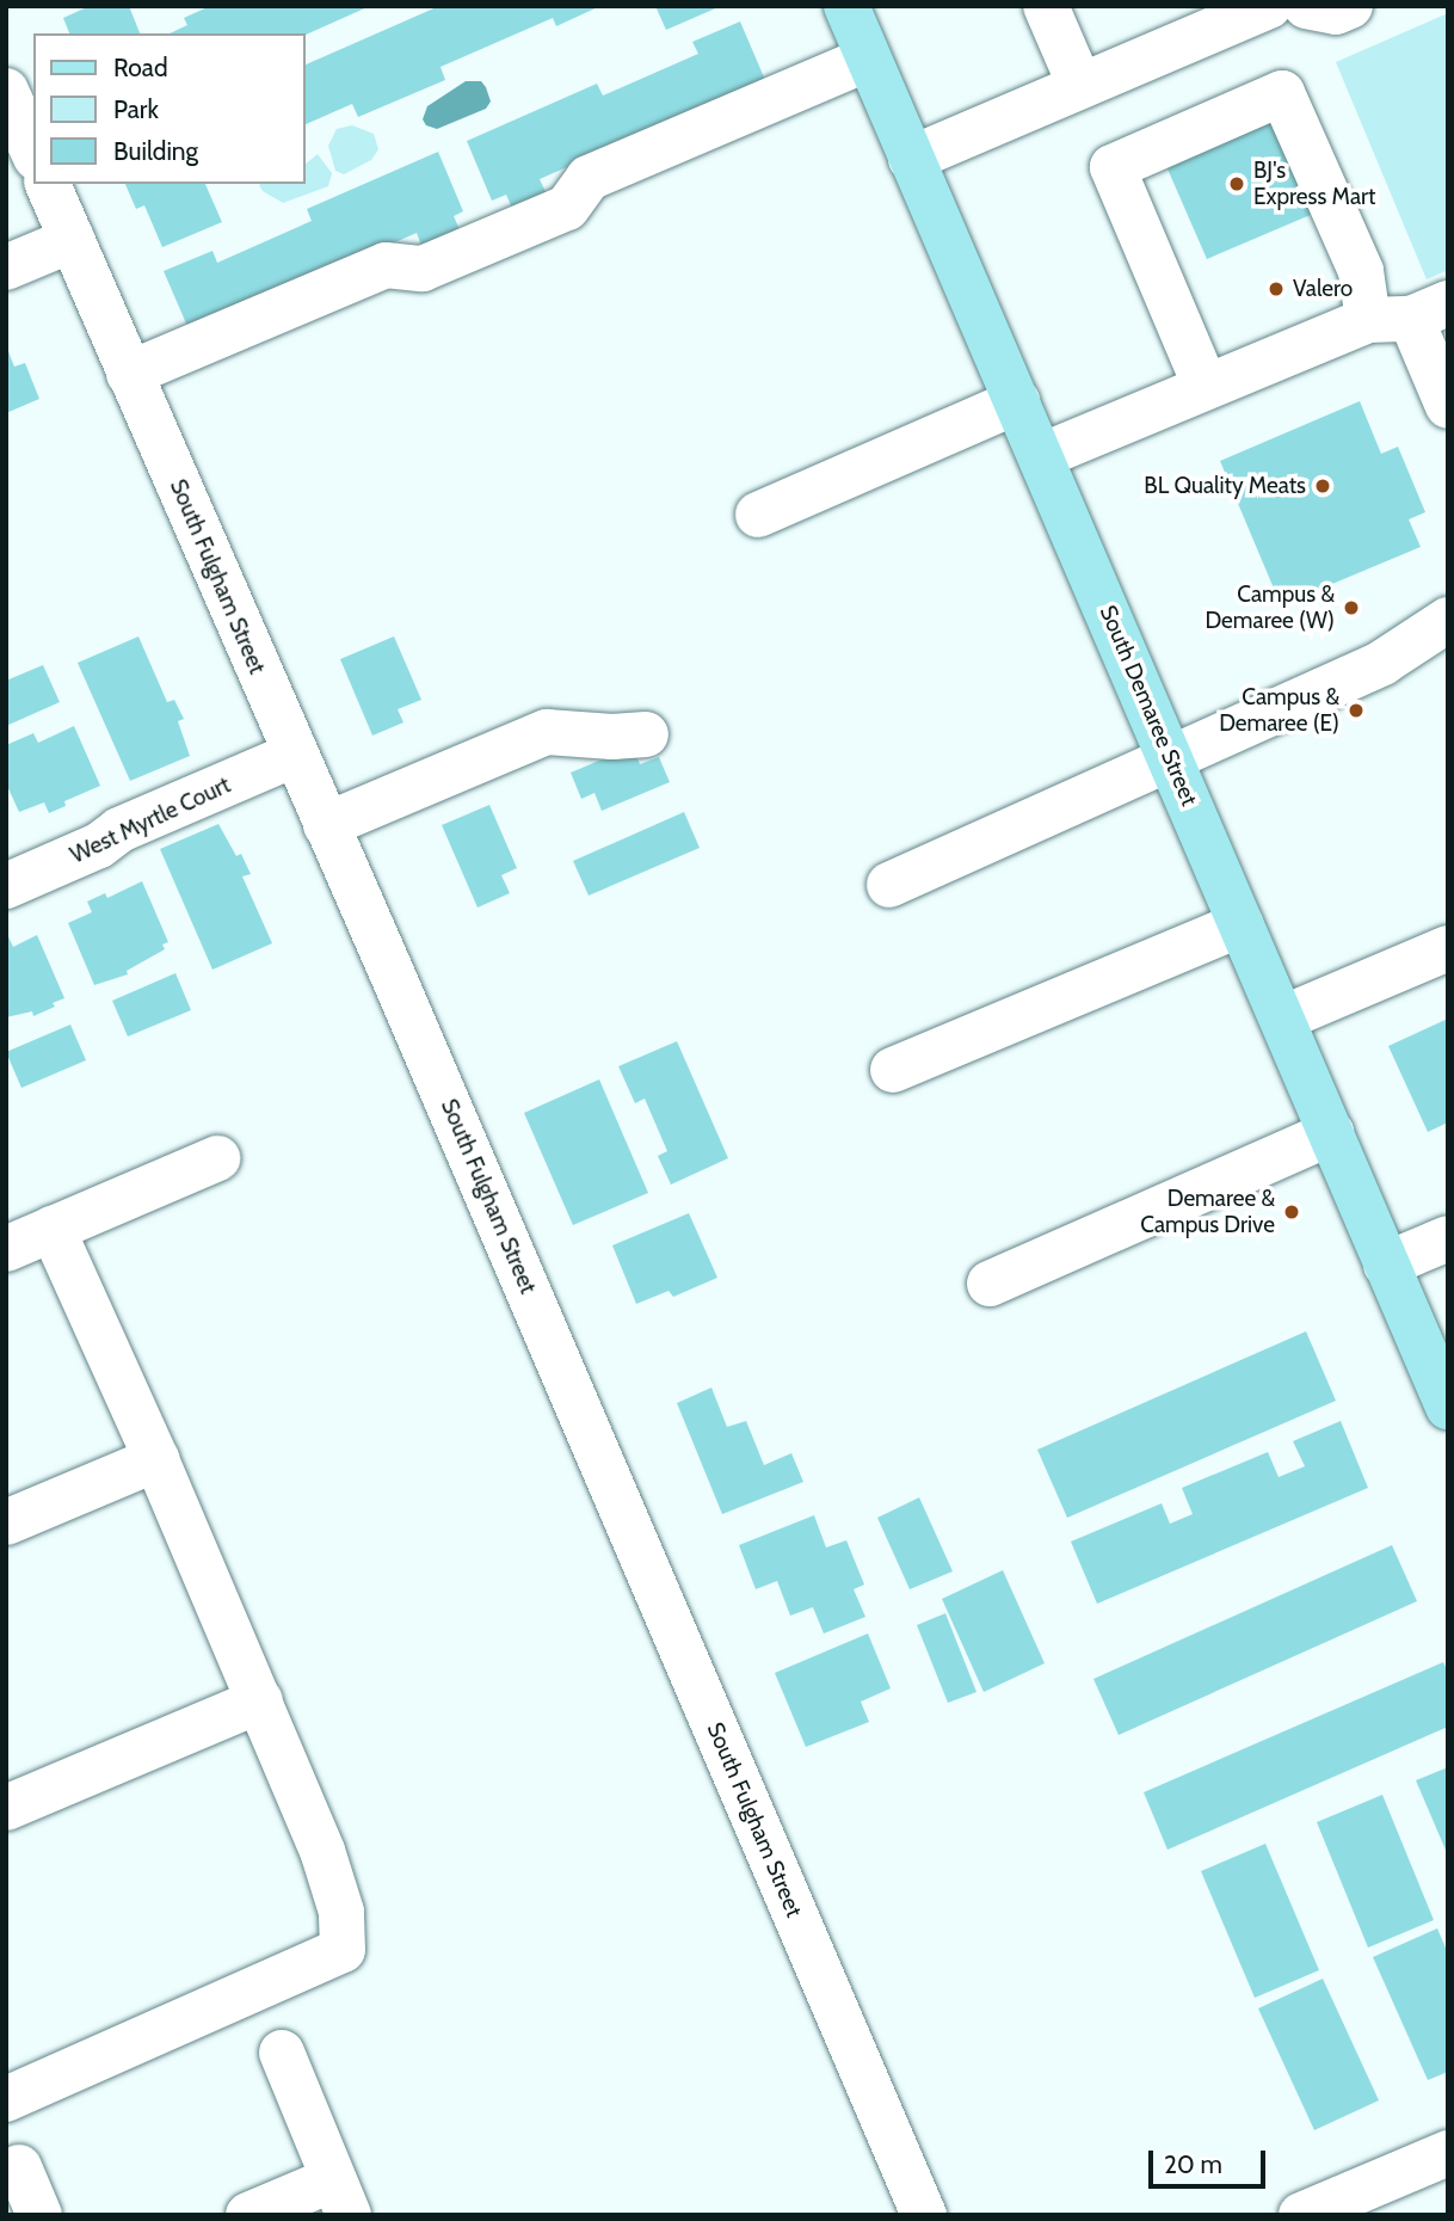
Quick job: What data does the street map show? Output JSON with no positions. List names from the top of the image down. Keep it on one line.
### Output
{"streets":{"main road":["South Demaree Street"],"street":["South Fulgham Street","West Myrtle Court"]},"crossings":[["South Fulgham Street","West Myrtle Court"]],"places":["BJ's Express Mart","Valero","BL Quality Meats","Campus & Demaree (W)","Campus & Demaree (E)","Demaree & Campus Drive"],"legend":["Road","Park","Building"],"scale_bar":"20 m"}
